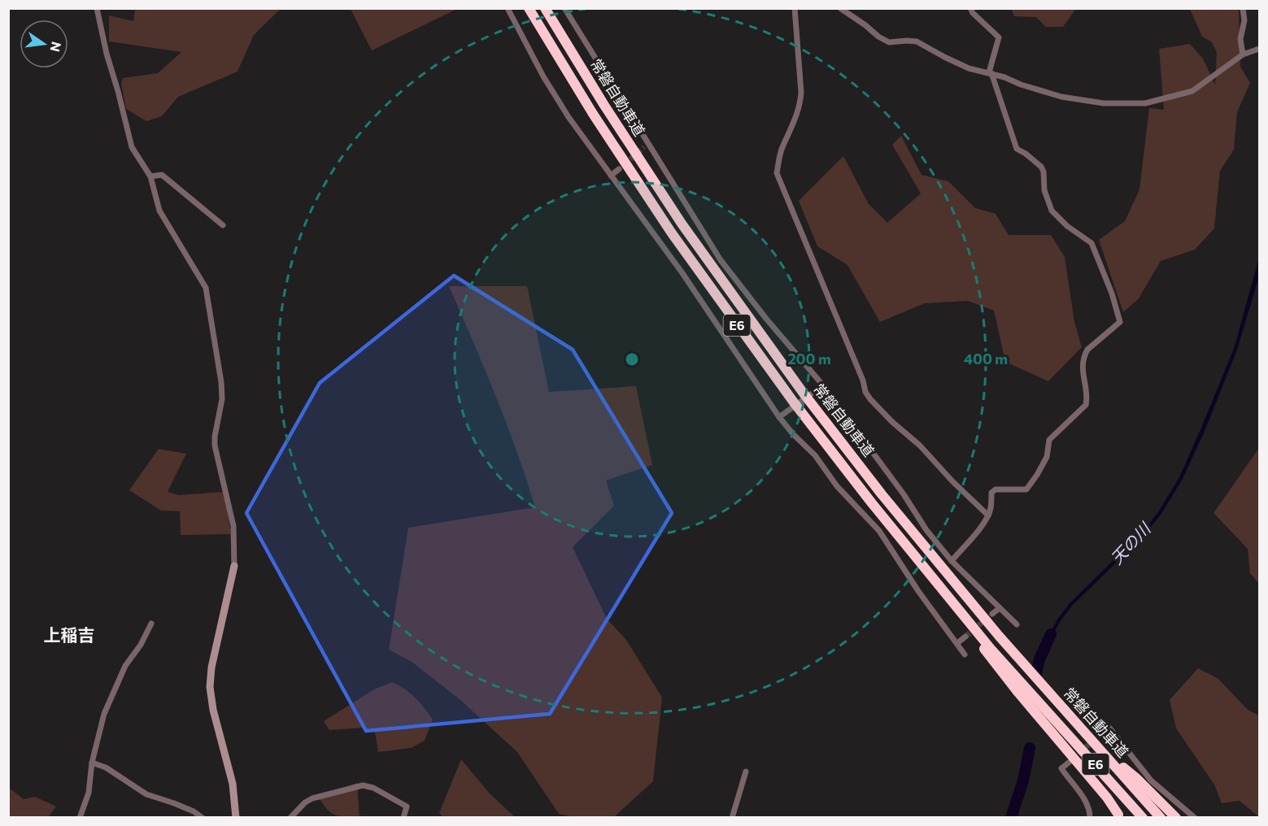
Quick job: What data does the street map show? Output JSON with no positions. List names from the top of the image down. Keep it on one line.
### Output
{"streets":{"highway":["常磐自動車道","E6"]},"districts":["上稲吉"],"water":["天の川"],"north":"right","rings":["200 m","400 m"]}
